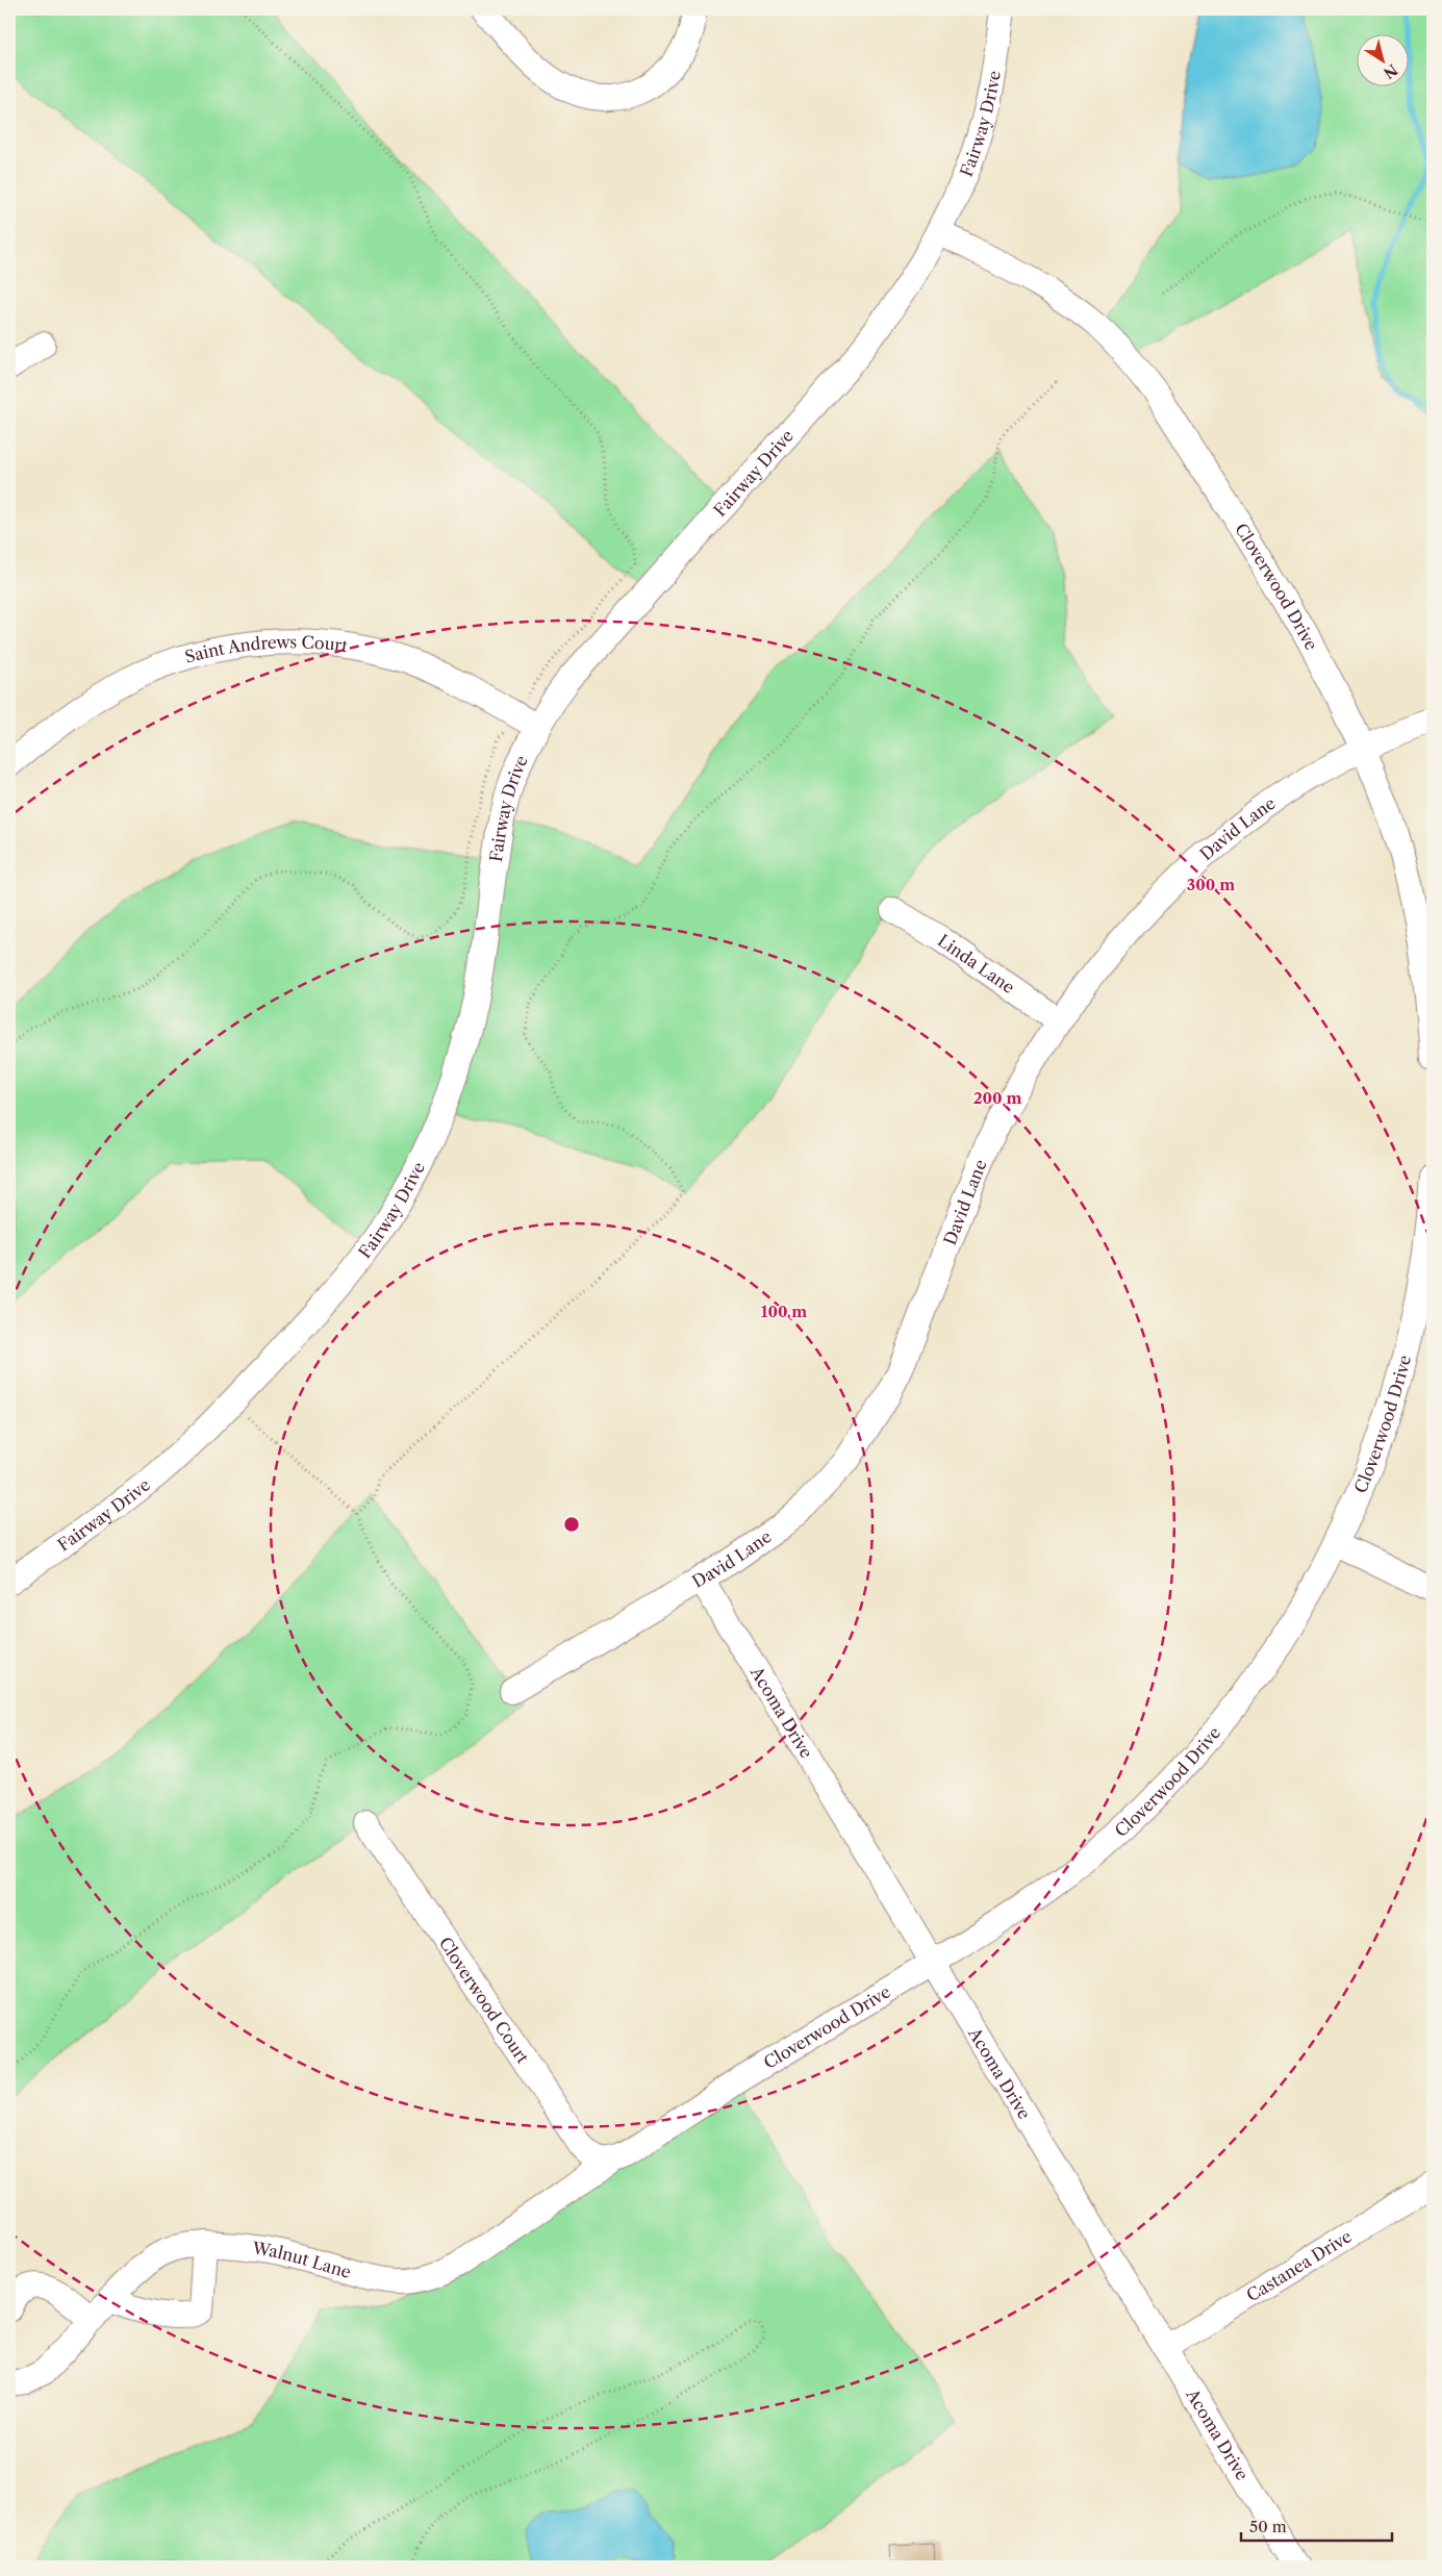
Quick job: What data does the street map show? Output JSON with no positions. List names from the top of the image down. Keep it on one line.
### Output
{"streets":{"street":["Fairway Drive","Cloverwood Drive","Saint Andrews Court","David Lane","Linda Lane","Acoma Drive","Cloverwood Court","Walnut Lane","Castanea Drive"]},"crossings":[["Fairway Drive","Cloverwood Drive"],["Fairway Drive","Saint Andrews Court"],["Cloverwood Drive","David Lane"],["Cloverwood Drive","Acoma Drive"],["Cloverwood Drive","Cloverwood Court"],["Cloverwood Drive","Walnut Lane"],["David Lane","Linda Lane"],["David Lane","Acoma Drive"],["Acoma Drive","Castanea Drive"],["Cloverwood Court","Walnut Lane"]],"scale_bar":"50 m","north":"bottom right","rings":["300 m","200 m","100 m"]}
